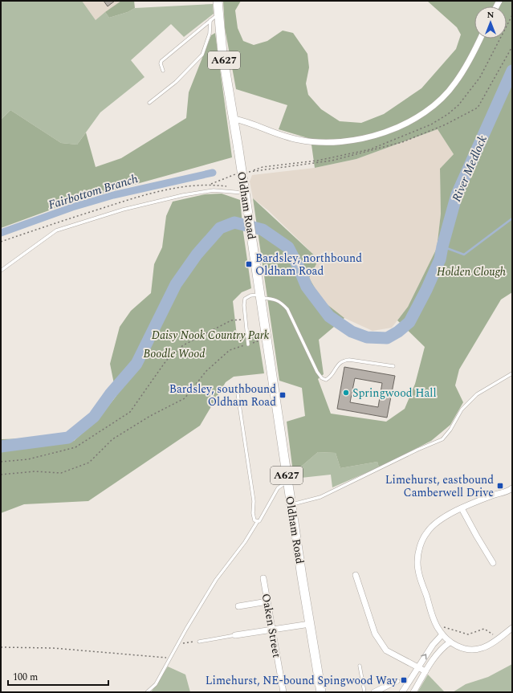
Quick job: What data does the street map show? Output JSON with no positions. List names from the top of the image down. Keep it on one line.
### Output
{"streets":{"highway":["A627","Oldham Road"],"street":["Oaken Street"]},"crossings":[["A627","Oldham Road"]],"water":["River Medlock","Fairbottom Branch"],"parks":["Holden Clough","Daisy Nook Country Park","Boodle Wood"],"places":{"transit":["Bardsley, northbound Oldham Road","Bardsley, southbound Oldham Road","Limehurst, eastbound Camberwell Drive","Limehurst, NE-bound Spingwood Way"],"other":["Springwood Hall"]},"scale_bar":"100 m","north":"top"}
